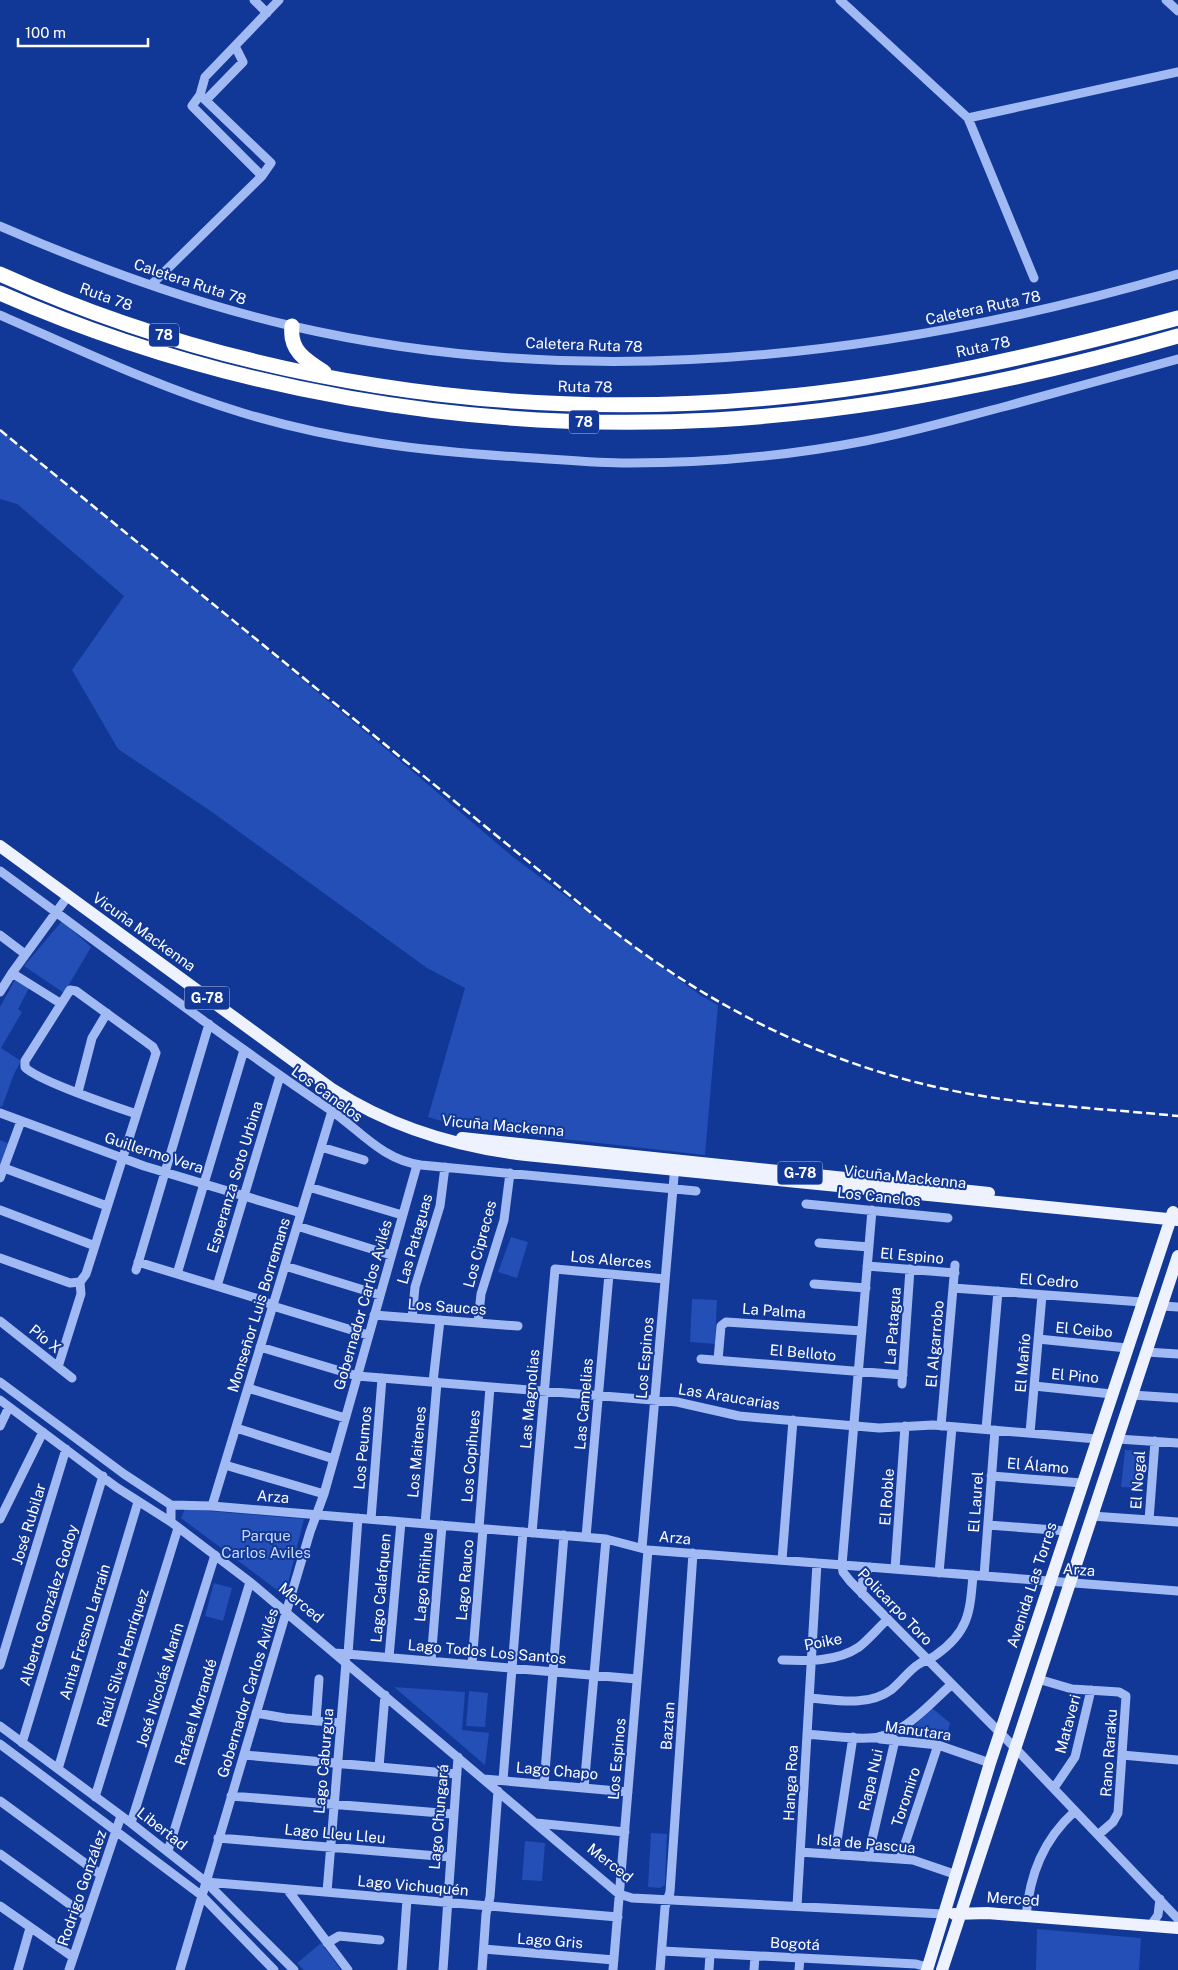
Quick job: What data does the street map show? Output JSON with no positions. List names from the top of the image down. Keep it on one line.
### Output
{"streets":{"highway":["Ruta 78","78"],"main road":["Vicuña Mackenna","G-78","Avenida Las Torres","Merced"],"street":["Caletera Ruta 78","Los Canelos","Guillermo Vera","Esperanza Soto Urbina","Las Pataguas","Los Cipreces","El Espino","Los Alerces","El Cedro","Monseñor Luis Borremans","Gobernador Carlos Avilés","Los Sauces","La Palma","La Patagua","El Ceibo","Pío X","El Algarrobo","El Belloto","Los Espinos","El Mañío","El Pino","Las Araucarias","Las Magnolias","Las Camelias","Los Peumos","Los Maitenes","Los Copihues","El Álamo","El Nogal","Arza","El Roble","El Laurel","José Rubilar","Lago Riñihue","Lago Rauco","Lago Calafquen","Alberto González Godoy","Policarpo Toro","Anita Fresno Larraín","Poike","Lago Todos Los Santos","Raúl Silva Henríquez","José Nicolás Marín","Rafael Morandé","Mataveri","Baztan","Manutara","Rano Raraku","Lago Caburgua","Lago Chapo","Rapa Nui","Hanga Roa","Toromiro","Lago Chungará","Libertad","Lago Lleu Lleu","Isla de Pascua","Lago Vichuquén","Rodrigo González","Lago Gris","Bogotá"]},"crossings":[["Vicuña Mackenna","Los Espinos"],["Vicuña Mackenna","Avenida Las Torres"],["Los Canelos","Esperanza Soto Urbina"],["Los Canelos","Las Pataguas"],["Los Canelos","Los Cipreces"],["Los Canelos","Monseñor Luis Borremans"],["Los Canelos","Gobernador Carlos Avilés"],["Los Canelos","Los Espinos"],["Los Canelos","Policarpo Toro"],["Guillermo Vera","Esperanza Soto Urbina"],["Guillermo Vera","Monseñor Luis Borremans"],["Las Pataguas","Los Sauces"],["Los Cipreces","Los Sauces"],["El Espino","La Patagua"],["El Espino","El Algarrobo"],["El Espino","Policarpo Toro"],["Los Alerces","Los Espinos"],["Los Alerces","Las Magnolias"],["Los Alerces","Las Camelias"],["El Cedro","El Algarrobo"],["El Cedro","El Mañío"],["El Cedro","El Laurel"],["El Cedro","Avenida Las Torres"],["Monseñor Luis Borremans","Las Araucarias"],["Monseñor Luis Borremans","Arza"],["Gobernador Carlos Avilés","Los Sauces"],["Gobernador Carlos Avilés","Las Araucarias"],["Gobernador Carlos Avilés","Arza"],["Gobernador Carlos Avilés","Merced"],["Gobernador Carlos Avilés","Libertad"],["Gobernador Carlos Avilés","Lago Lleu Lleu"],["Gobernador Carlos Avilés","Lago Vichuquén"],["La Palma","El Belloto"],["La Palma","Policarpo Toro"],["La Patagua","El Belloto"],["El Ceibo","El Mañío"],["El Ceibo","Avenida Las Torres"],["El Algarrobo","Las Araucarias"],["El Belloto","Policarpo Toro"],["Los Espinos","Las Araucarias"],["Los Espinos","Arza"],["Los Espinos","Merced"],["Los Espinos","Lago Todos Los Santos"],["Los Espinos","Lago Chapo"],["Los Espinos","Lago Vichuquén"],["Los Espinos","Lago Gris"],["El Mañío","El Pino"],["El Mañío","Las Araucarias"],["El Pino","Avenida Las Torres"],["Las Araucarias","Las Magnolias"],["Las Araucarias","Las Camelias"],["Las Araucarias","Los Peumos"],["Las Araucarias","Los Maitenes"],["Las Araucarias","Los Copihues"],["Las Araucarias","El Roble"],["Las Araucarias","El Laurel"],["Las Araucarias","Avenida Las Torres"],["Las Araucarias","Policarpo Toro"],["Las Magnolias","Arza"],["Las Magnolias","Lago Todos Los Santos"],["Las Magnolias","Lago Chapo"],["Las Camelias","Arza"],["Los Peumos","Arza"],["Los Maitenes","Arza"],["Los Copihues","Arza"],["Los Copihues","Lago Rauco"],["El Álamo","El Laurel"],["El Álamo","Avenida Las Torres"],["Arza","El Roble"],["Arza","El Laurel"],["Arza","Lago Riñihue"],["Arza","Lago Rauco"],["Arza","Avenida Las Torres"],["Arza","Lago Calafquen"],["Arza","Policarpo Toro"],["Arza","Baztan"],["Arza","Lago Caburgua"],["Arza","Hanga Roa"],["José Rubilar","Merced"],["Lago Riñihue","Lago Todos Los Santos"],["Lago Rauco","Lago Todos Los Santos"],["Avenida Las Torres","Merced"],["Avenida Las Torres","Policarpo Toro"],["Avenida Las Torres","Manutara"],["Avenida Las Torres","Isla de Pascua"],["Avenida Las Torres","Bogotá"],["Lago Calafquen","Lago Todos Los Santos"],["Merced","Alberto González Godoy"],["Merced","Anita Fresno Larraín"],["Merced","Lago Todos Los Santos"],["Merced","Raúl Silva Henríquez"],["Merced","José Nicolás Marín"],["Merced","Rafael Morandé"],["Merced","Baztan"],["Merced","Lago Caburgua"],["Merced","Lago Chapo"],["Merced","Hanga Roa"],["Merced","Lago Chungará"],["Alberto González Godoy","Libertad"],["Policarpo Toro","Poike"],["Policarpo Toro","Mataveri"],["Policarpo Toro","Manutara"],["Policarpo Toro","Rano Raraku"],["Anita Fresno Larraín","Libertad"],["Poike","Hanga Roa"],["Lago Todos Los Santos","Lago Caburgua"],["Raúl Silva Henríquez","Libertad"],["José Nicolás Marín","Libertad"],["Rafael Morandé","Libertad"],["Mataveri","Rano Raraku"],["Baztan","Bogotá"],["Manutara","Rapa Nui"],["Manutara","Hanga Roa"],["Manutara","Toromiro"],["Lago Caburgua","Lago Lleu Lleu"],["Lago Caburgua","Lago Vichuquén"],["Rapa Nui","Isla de Pascua"],["Hanga Roa","Isla de Pascua"],["Toromiro","Isla de Pascua"],["Lago Chungará","Lago Lleu Lleu"],["Lago Chungará","Lago Vichuquén"],["Libertad","Lago Vichuquén"],["Libertad","Rodrigo González"]],"parks":["Parque Carlos Aviles"],"scale_bar":"100 m"}
